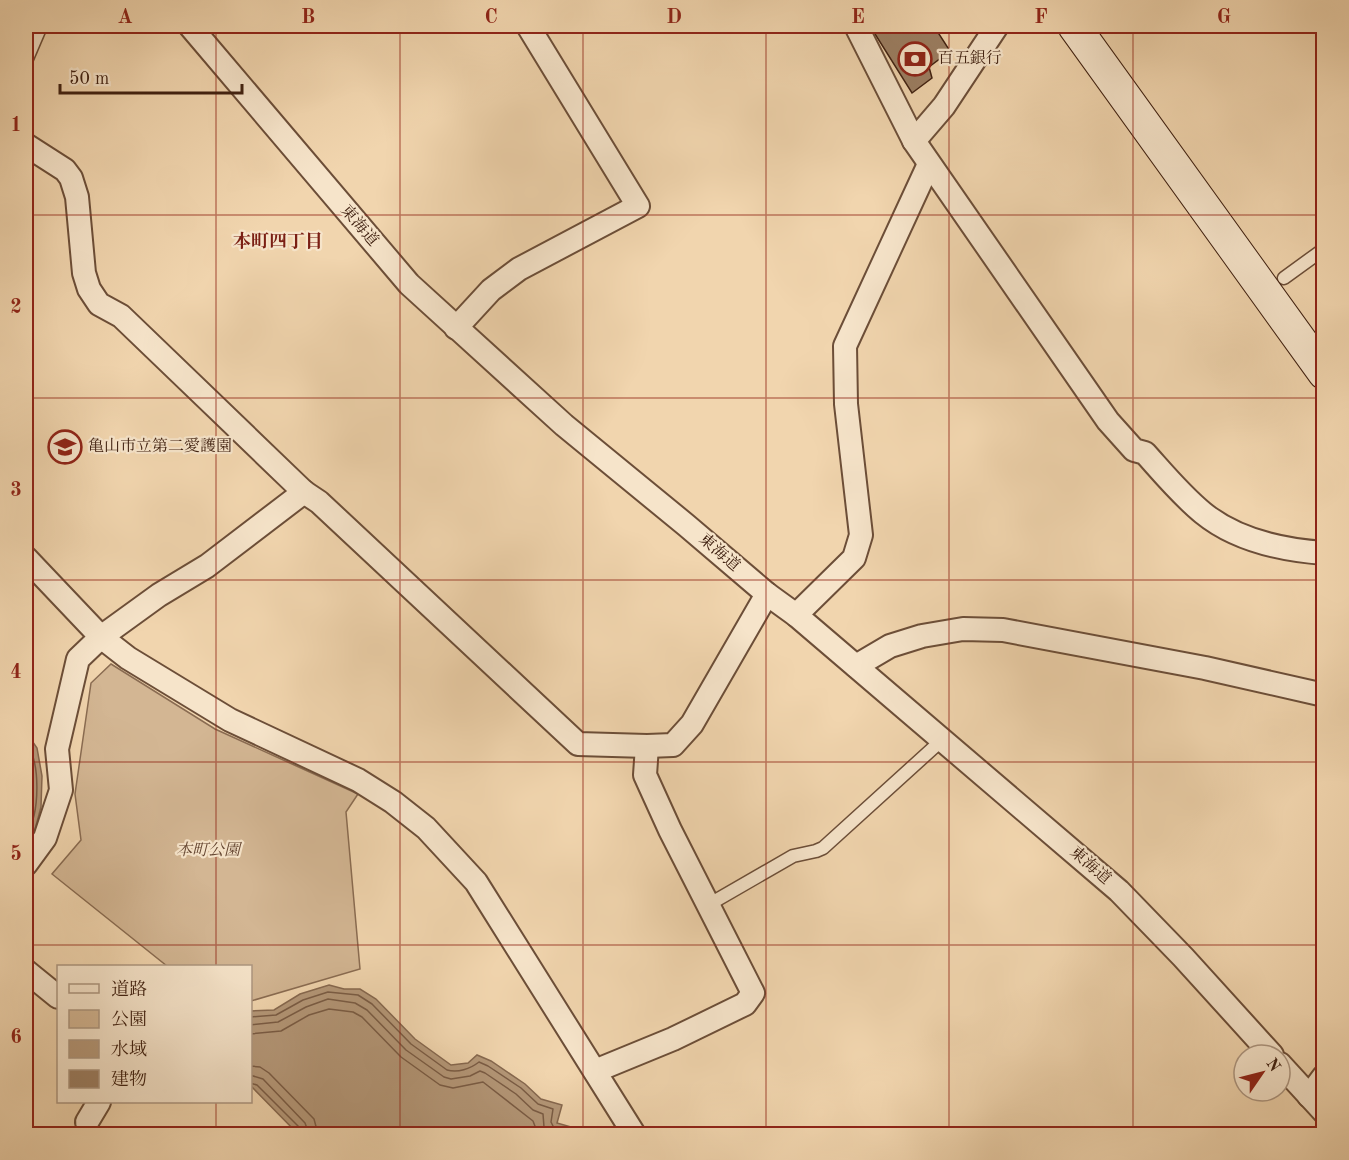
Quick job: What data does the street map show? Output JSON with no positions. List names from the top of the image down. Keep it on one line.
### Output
{"streets":{"street":["東海道"]},"districts":["本町四丁目"],"parks":["本町公園"],"places":{"bank":["百五銀行"],"school or university":["亀山市立第二愛護園"]},"legend":["道路","公園","水域","建物"],"scale_bar":"50 m","north":"top right","grid":{"columns":["A","B","C","D","E","F","G"],"rows":["1","2","3","4","5","6"]}}
